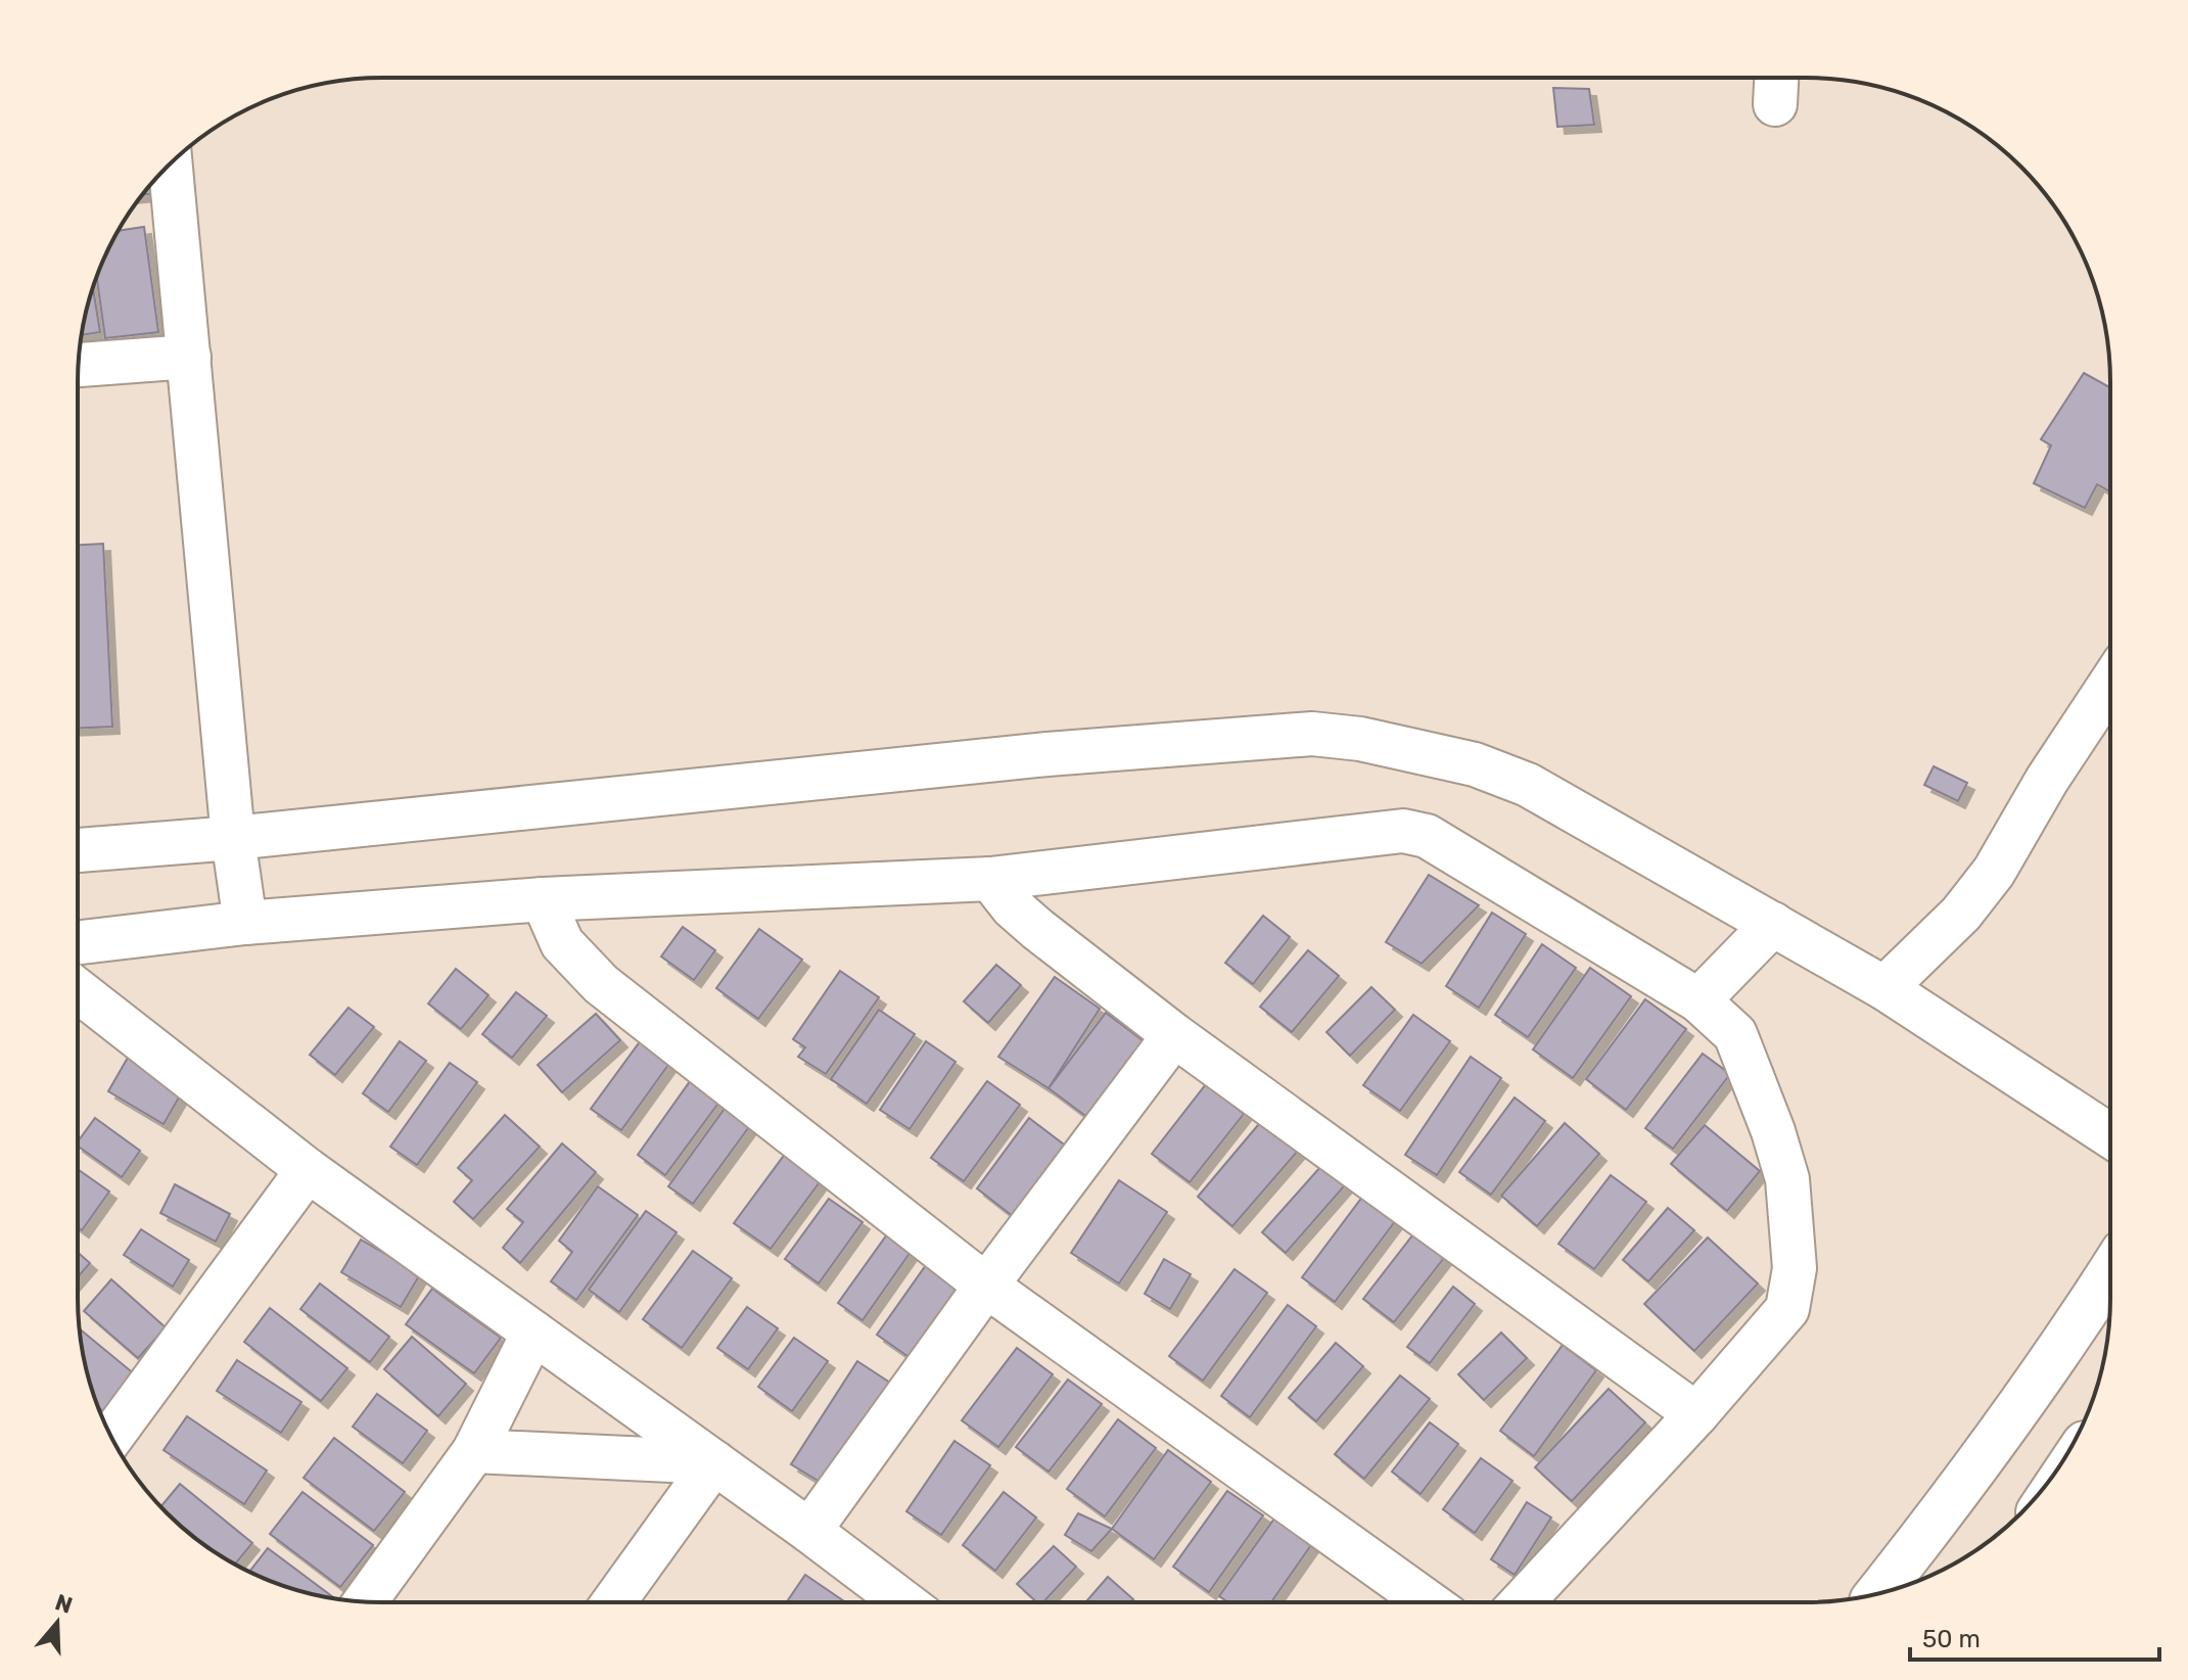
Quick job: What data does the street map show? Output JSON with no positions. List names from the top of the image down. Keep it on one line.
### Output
{"scale_bar":"50 m","north":"top"}
